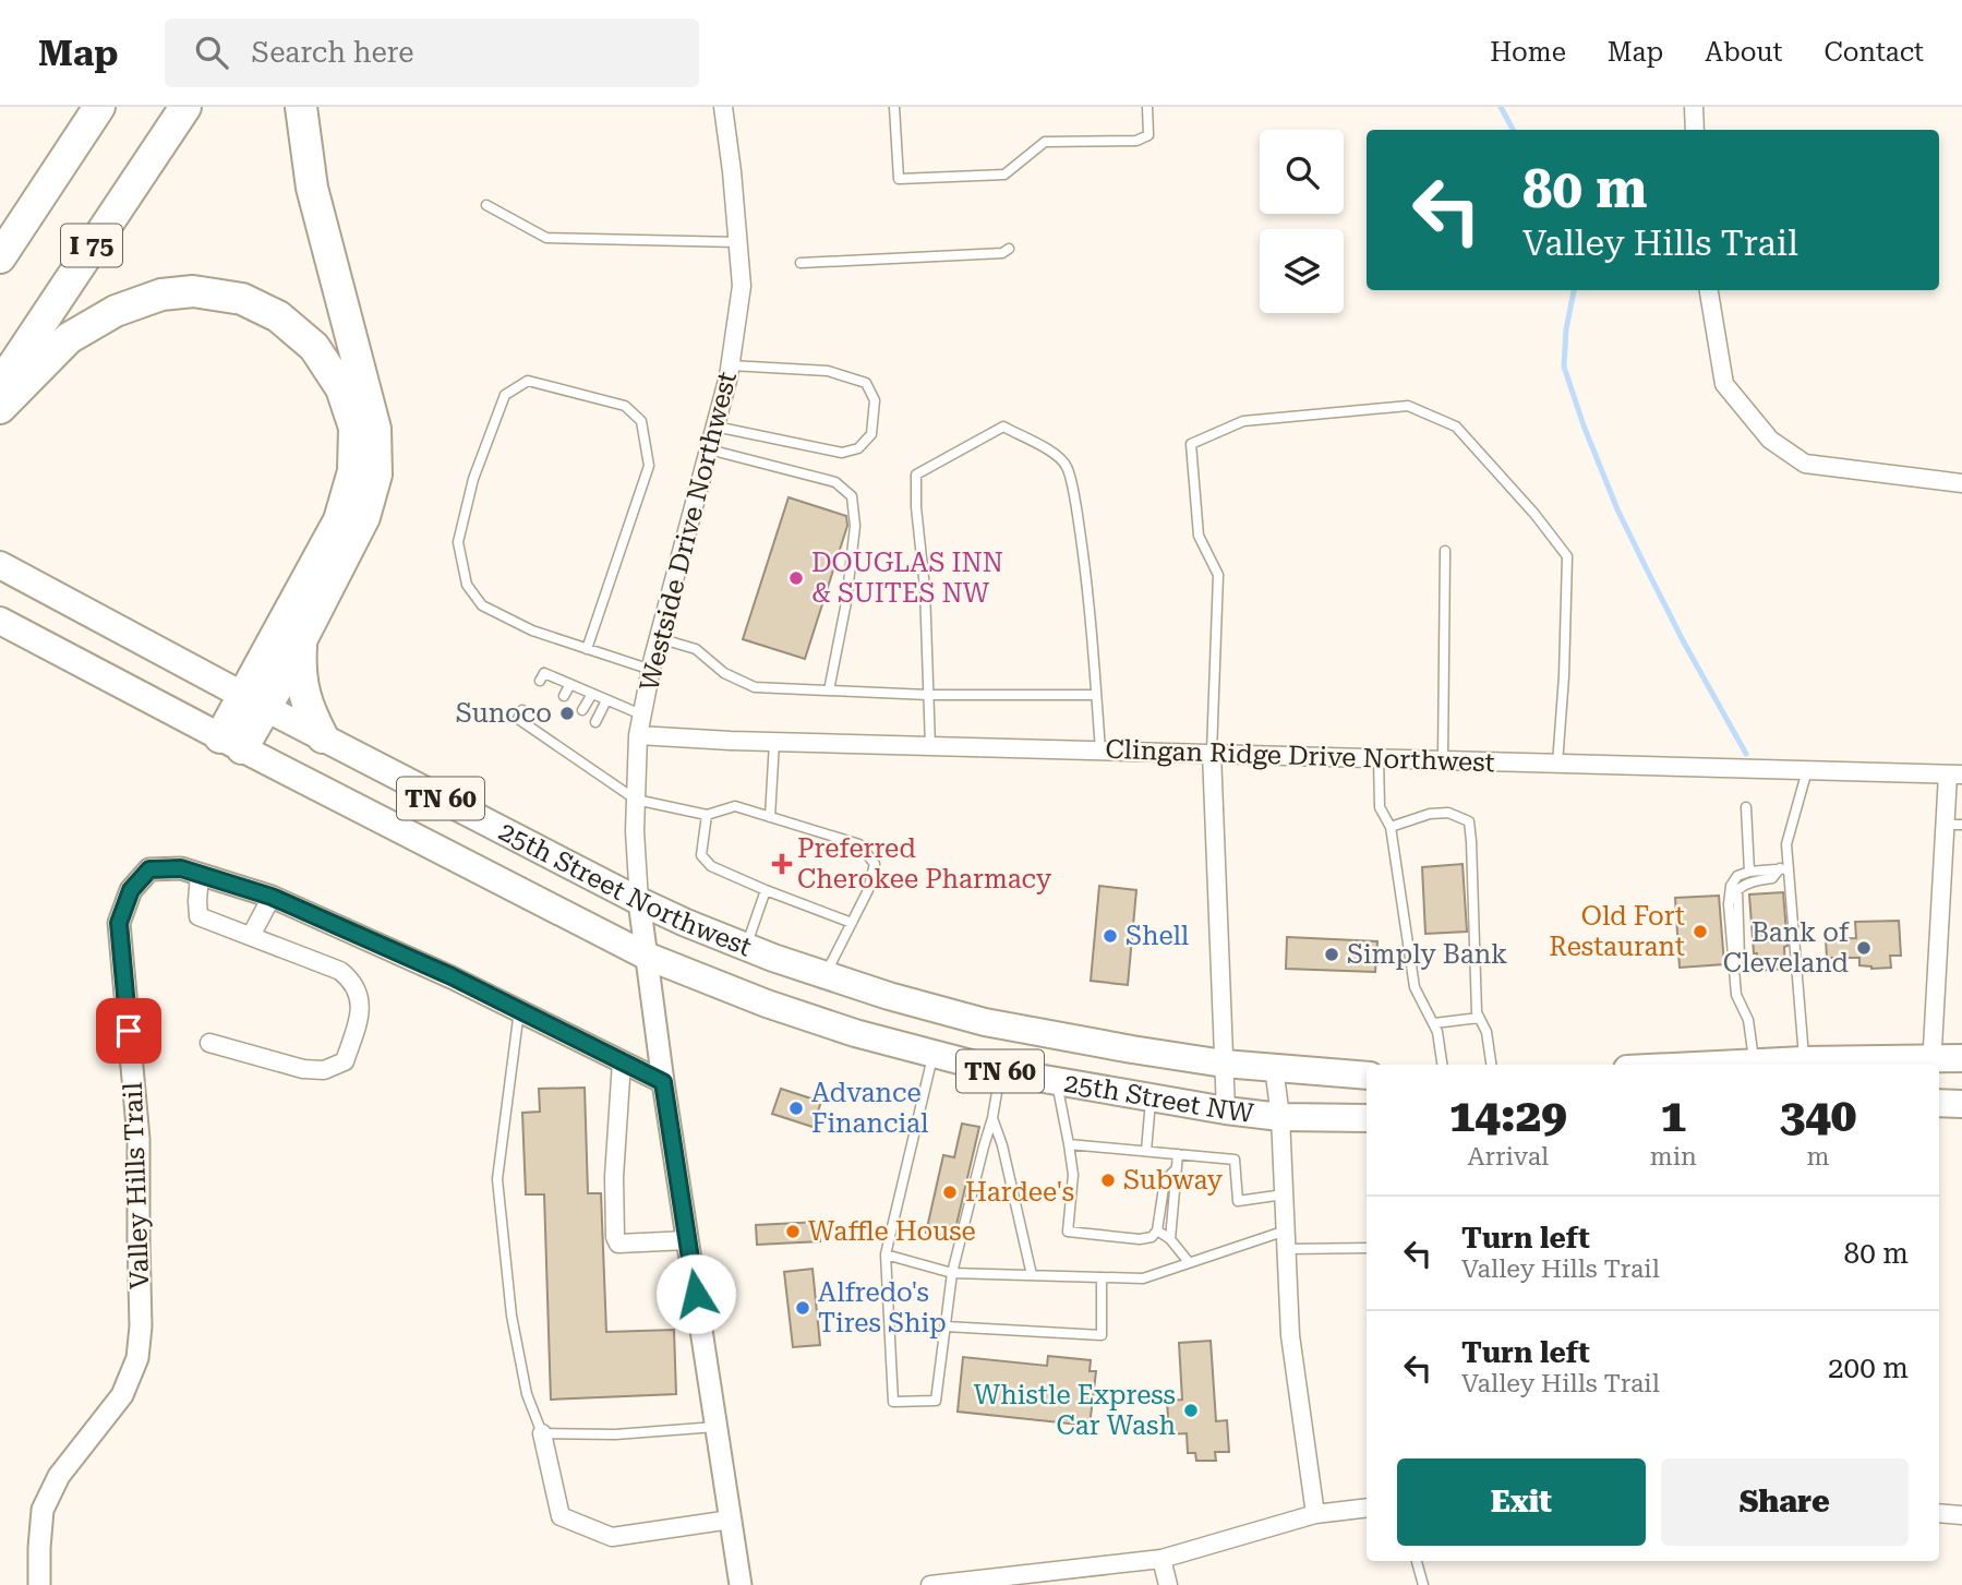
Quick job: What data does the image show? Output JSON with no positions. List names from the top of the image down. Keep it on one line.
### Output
{"streets":{"highway":["I 75","TN 60","25th Street Northwest","25th Street NW"],"street":["Westside Drive Northwest","Clingan Ridge Drive Northwest","Valley Hills Trail"]},"crossings":[["Westside Drive Northwest","Clingan Ridge Drive Northwest"],["Westside Drive Northwest","25th Street Northwest"],["Westside Drive Northwest","25th Street NW"],["Westside Drive Northwest","Valley Hills Trail"],["TN 60","25th Street Northwest"],["25th Street Northwest","25th Street NW"]],"places":{"other":["DOUGLAS INN & SUITES NW","Sunoco","Old Fort Restaurant","Shell","Bank of Cleveland","Simply Bank","Advance Financial","Subway","Hardee's","Waffle House","Alfredo's Tires Ship","Whistle Express Car Wash"],"health":["Preferred Cherokee Pharmacy"]},"page":{"header":"Map","search":"Search here","nav":["Home","Map","About","Contact"],"turn":["80 m","Valley Hills Trail"],"eta":["14:29","Arrival","1","min","340","m"],"list":[{"name":"Turn left","note":"Valley Hills Trail","value":"80 m"},{"name":"Turn left","note":"Valley Hills Trail","value":"200 m"}],"buttons":["Exit","Share"]}}
